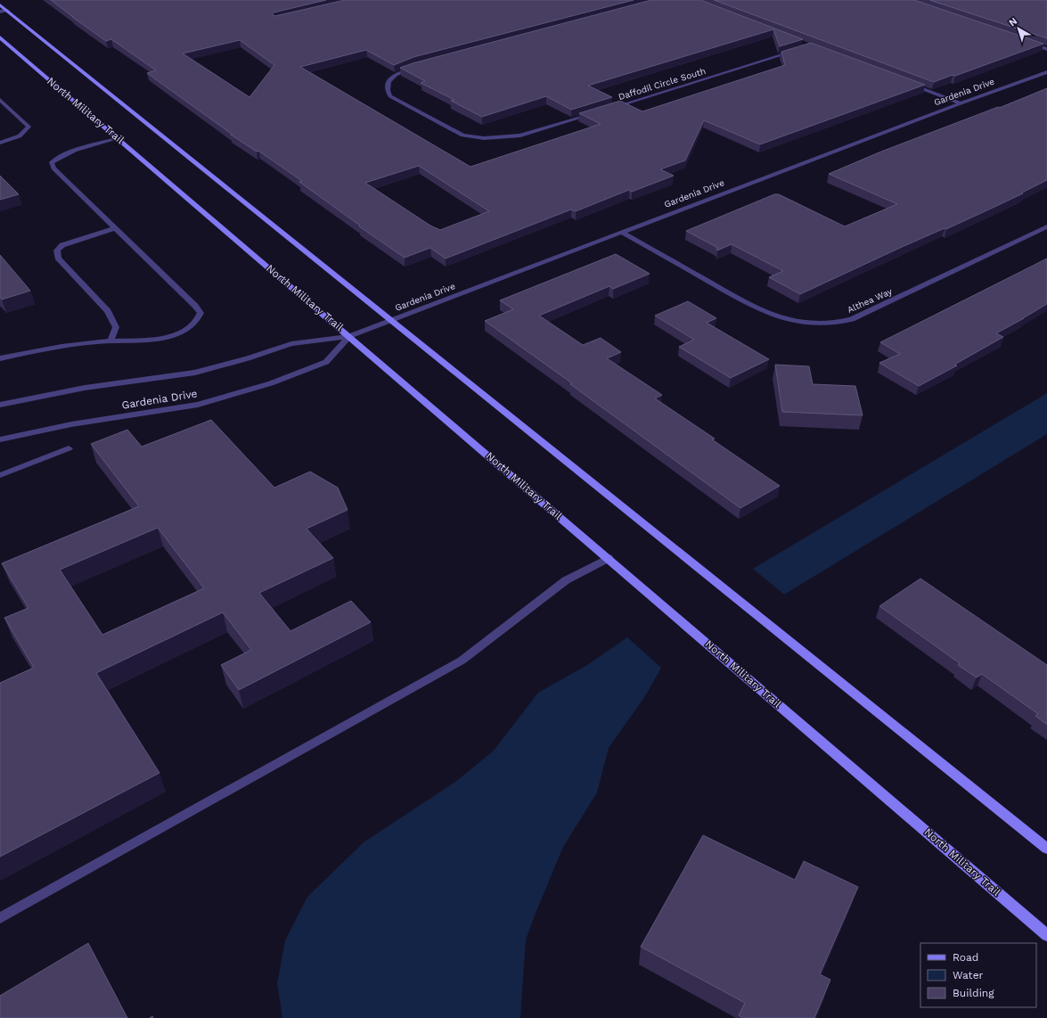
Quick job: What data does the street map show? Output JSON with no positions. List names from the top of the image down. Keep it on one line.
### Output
{"streets":{"main road":["North Military Trail"],"street":["Daffodil Circle South","Gardenia Drive","Althea Way"]},"crossings":[["Gardenia Drive","North Military Trail"],["Gardenia Drive","Althea Way"]],"legend":["Road","Water","Building"],"north":"top left"}
